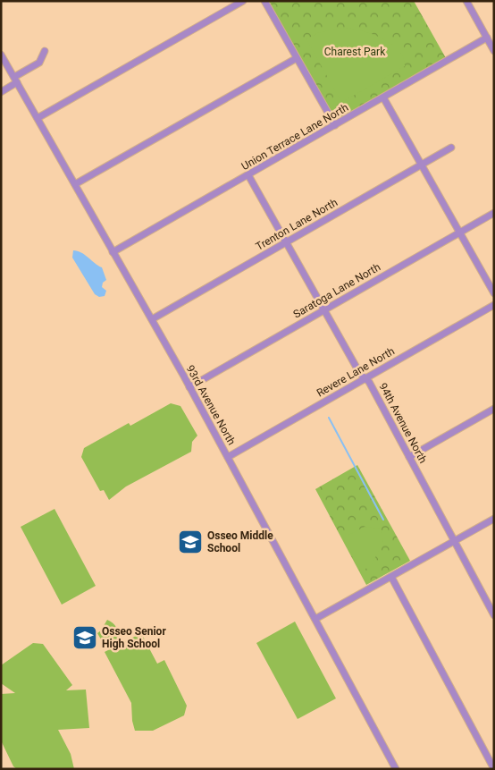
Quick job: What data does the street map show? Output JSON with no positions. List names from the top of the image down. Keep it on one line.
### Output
{"streets":{"street":["Union Terrace Lane North","Trenton Lane North","Saratoga Lane North","Revere Lane North","93rd Avenue North","94th Avenue North"]},"crossings":[["Union Terrace Lane North","93rd Avenue North"],["Union Terrace Lane North","94th Avenue North"],["Trenton Lane North","93rd Avenue North"],["Trenton Lane North","94th Avenue North"],["Saratoga Lane North","93rd Avenue North"],["Saratoga Lane North","94th Avenue North"],["Revere Lane North","93rd Avenue North"],["Revere Lane North","94th Avenue North"]],"parks":["Charest Park"],"places":{"school or university":["Osseo Middle School","Osseo Senior High School"]}}
